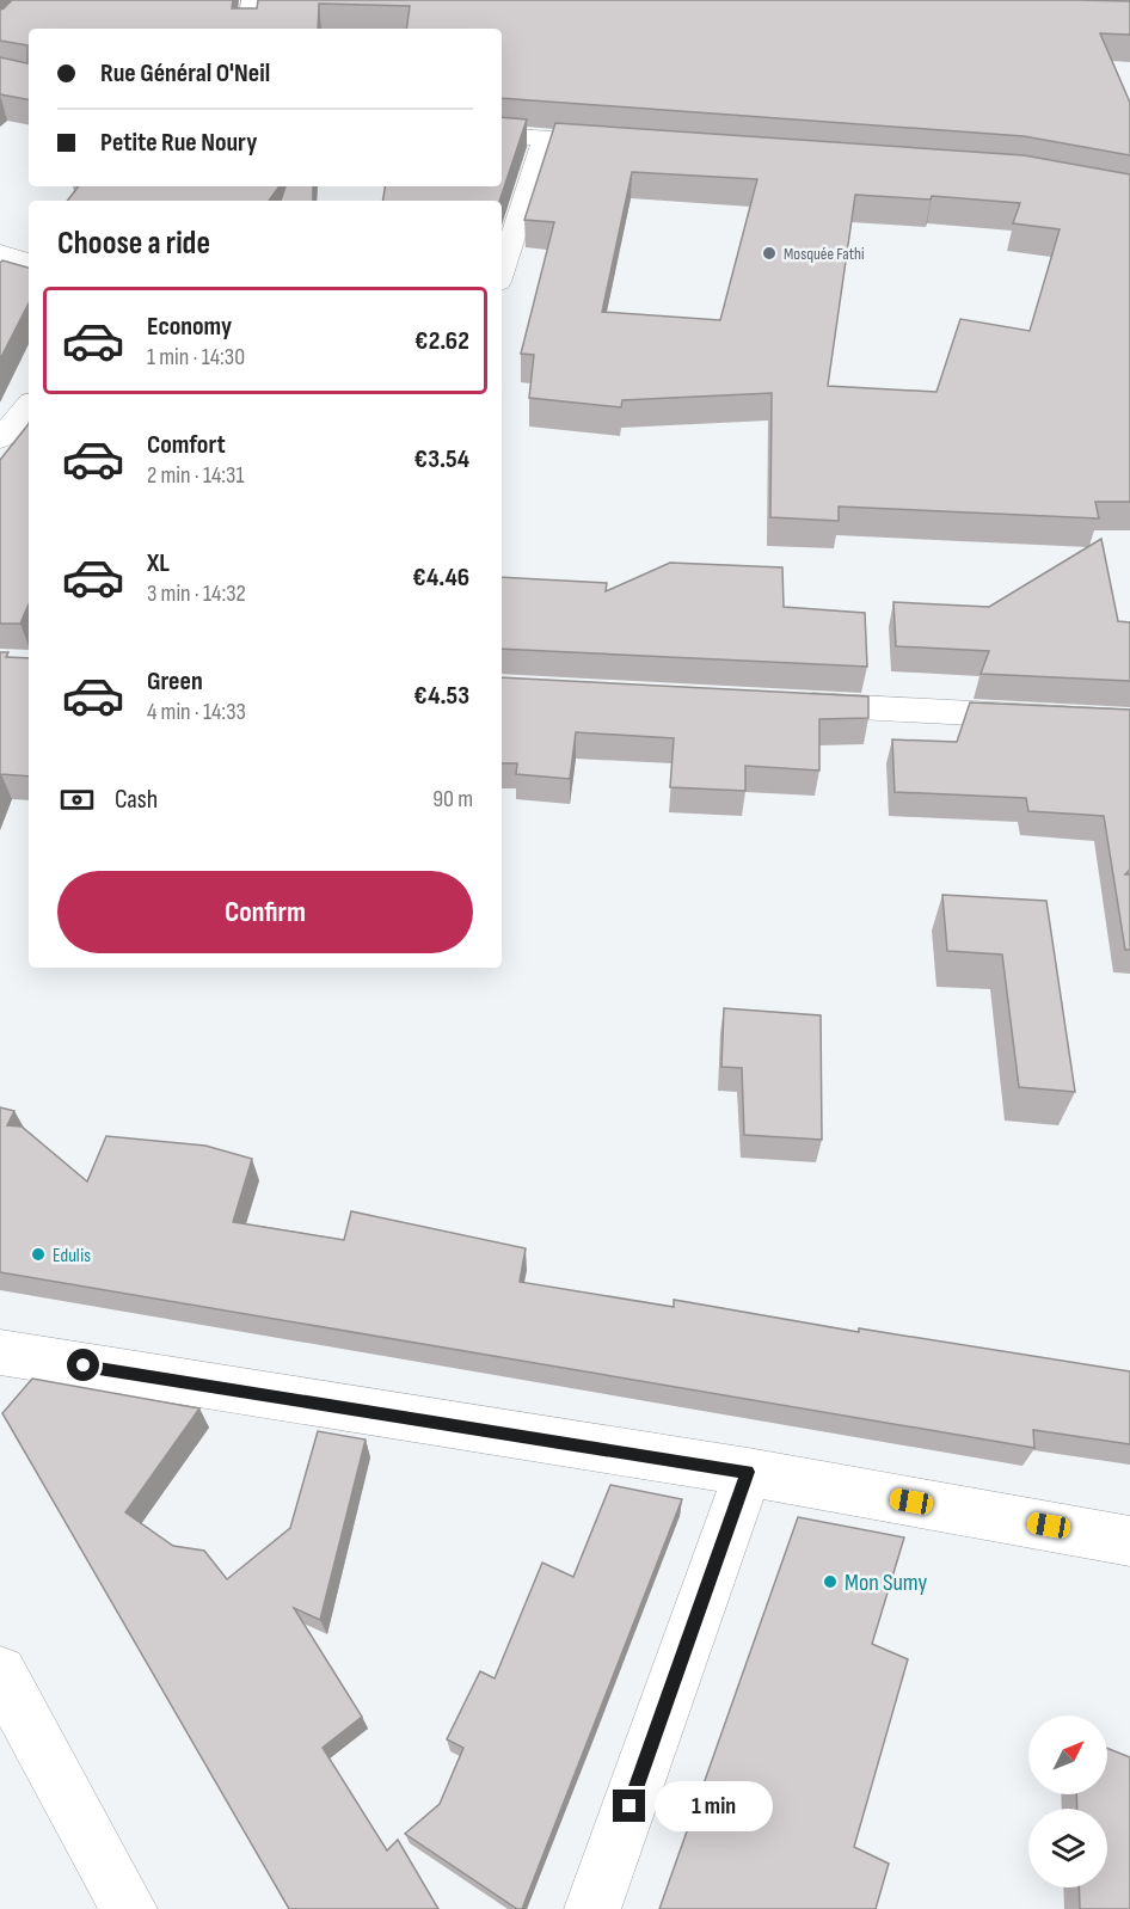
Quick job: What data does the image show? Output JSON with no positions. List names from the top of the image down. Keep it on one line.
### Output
{"places":["Mosquée Fathi","Edulis","Mon Sumy"],"north":"top right","page":{"banner":["Rue Général O'Neil","Petite Rue Noury"],"heading":"Choose a ride","list":[{"name":"Economy","note":"1 min · 14:30","value":"€2.62"},{"name":"Comfort","note":"2 min · 14:31","value":"€3.54"},{"name":"XL","note":"3 min · 14:32","value":"€4.46"},{"name":"Green","note":"4 min · 14:33","value":"€4.53"}],"pay":["Cash","90 m"],"buttons":"Confirm","bubble":"1 min"}}
